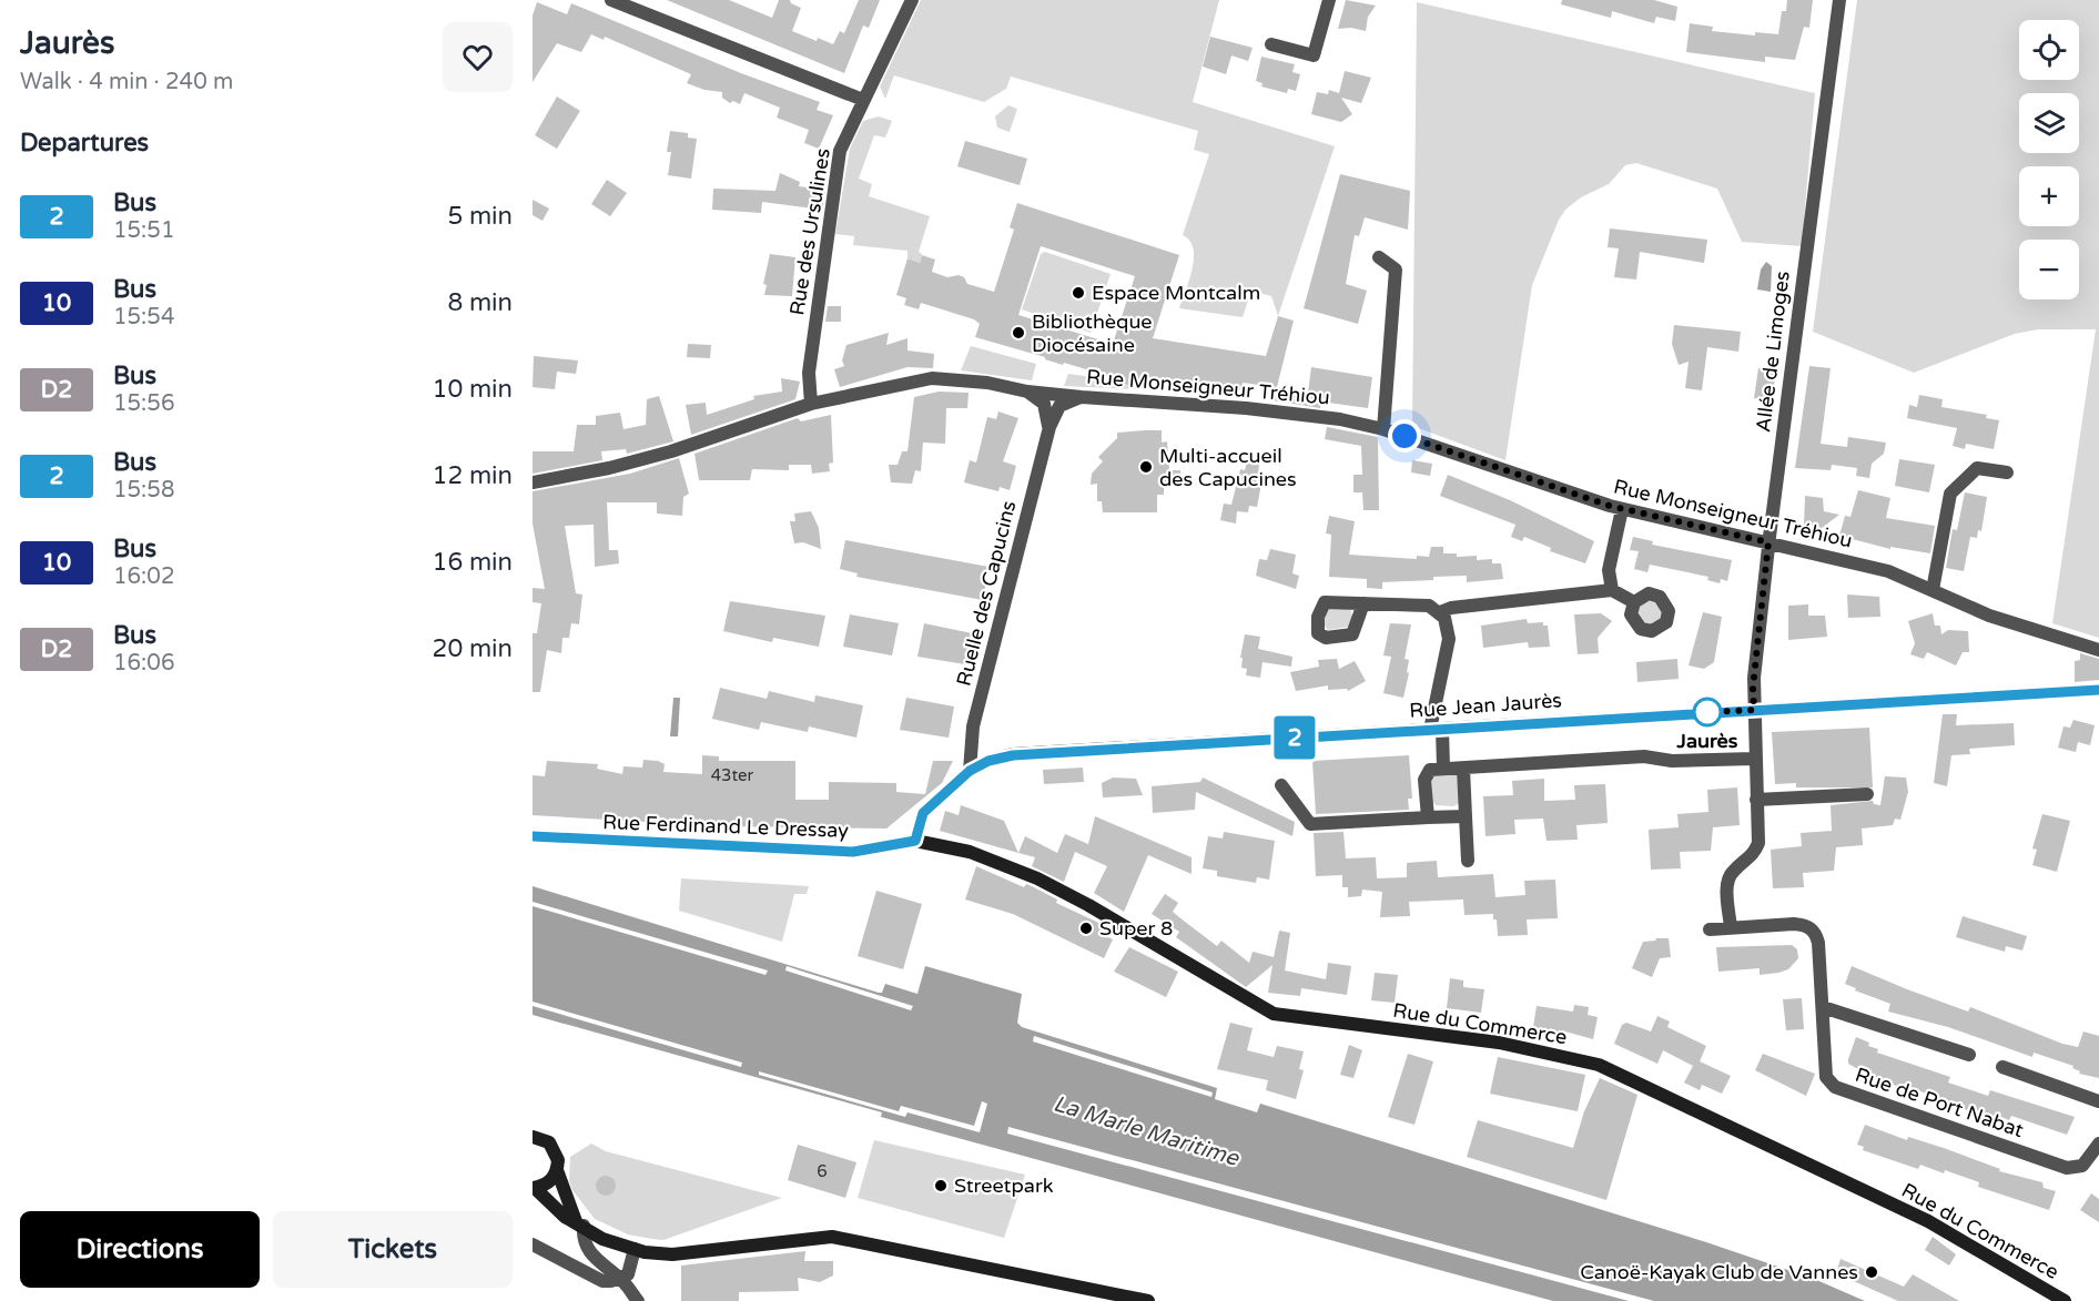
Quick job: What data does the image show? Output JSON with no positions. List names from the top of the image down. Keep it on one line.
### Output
{"streets":{"main road":["Rue Jean Jaurès","Rue Ferdinand Le Dressay","Rue du Commerce"],"street":["Rue des Ursulines","Allée de Limoges","Rue Monseigneur Tréhiou","Ruelle des Capucins","Rue de Port Nabat"]},"crossings":[["Rue des Ursulines","Rue Monseigneur Tréhiou"],["Allée de Limoges","Rue Monseigneur Tréhiou"],["Allée de Limoges","Rue Jean Jaurès"],["Allée de Limoges","Rue de Port Nabat"],["Rue Monseigneur Tréhiou","Ruelle des Capucins"],["Ruelle des Capucins","Rue Jean Jaurès"],["Rue Jean Jaurès","Rue Ferdinand Le Dressay"],["Rue Jean Jaurès","Rue du Commerce"],["Rue Ferdinand Le Dressay","Rue du Commerce"]],"water":["La Marle Maritime"],"places":["Espace Montcalm","Bibliothèque Diocésaine","Multi-accueil des Capucines","Jaurès","Super 8","Streetpark","Canoë-Kayak Club de Vannes"],"lines":["bus line 2"],"house_numbers":["43ter","6"],"page":{"heading":[["Jaurès","Walk · 4 min · 240 m"],"Departures"],"on_map":"2","map_buttons":["+","−"],"list":[{"mark":"2","name":"Bus","note":"15:51","value":"5 min"},{"mark":"10","name":"Bus","note":"15:54","value":"8 min"},{"mark":"D2","name":"Bus","note":"15:56","value":"10 min"},{"mark":"2","name":"Bus","note":"15:58","value":"12 min"},{"mark":"10","name":"Bus","note":"16:02","value":"16 min"},{"mark":"D2","name":"Bus","note":"16:06","value":"20 min"}],"buttons":["Directions","Tickets"]}}
